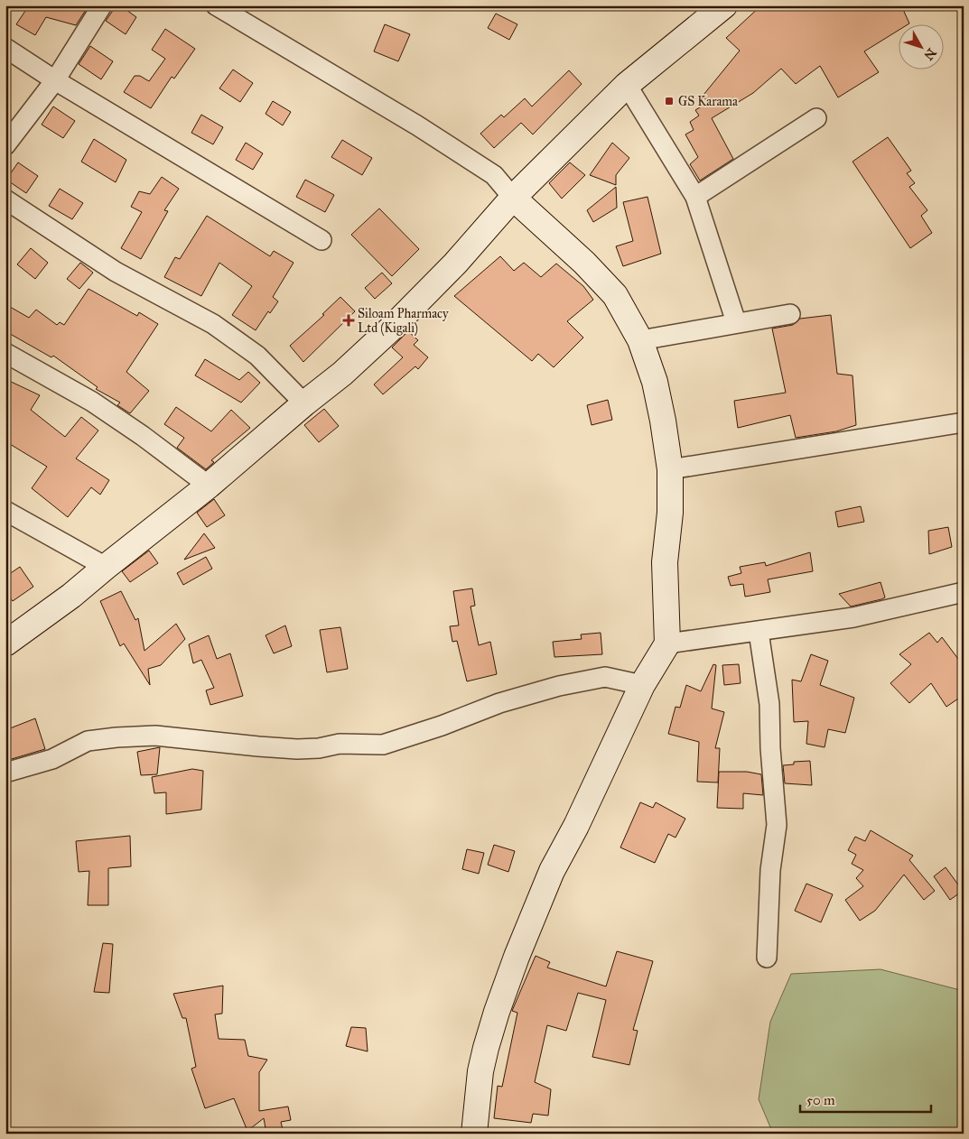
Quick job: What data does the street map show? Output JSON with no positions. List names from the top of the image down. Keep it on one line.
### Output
{"places":{"transit":["GS Karama"],"health":["Siloam Pharmacy Ltd (Kigali)"]},"scale_bar":"50 m","north":"bottom right"}
